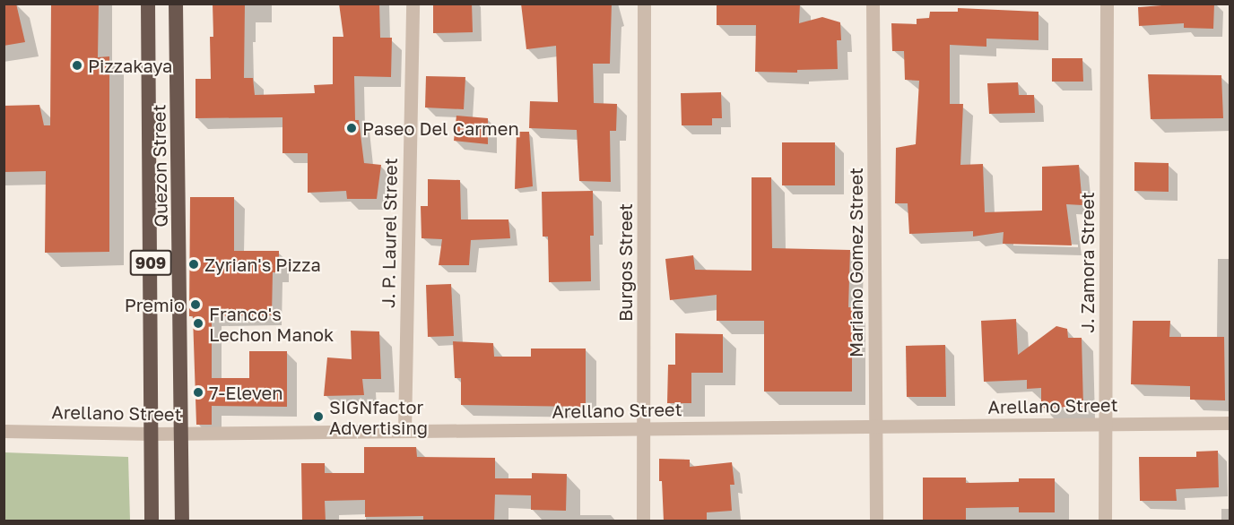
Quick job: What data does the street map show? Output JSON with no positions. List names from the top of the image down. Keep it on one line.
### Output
{"streets":{"highway":["Quezon Street","909"],"street":["J. P. Laurel Street","Burgos Street","Mariano Gomez Street","J. Zamora Street","Arellano Street"]},"crossings":[["Quezon Street","Arellano Street"],["J. P. Laurel Street","Arellano Street"],["Burgos Street","Arellano Street"],["Mariano Gomez Street","Arellano Street"],["J. Zamora Street","Arellano Street"]],"places":["Pizzakaya","Paseo Del Carmen","Zyrian's Pizza","Premio","Franco's Lechon Manok","7-Eleven","SIGNfactor Advertising"]}
